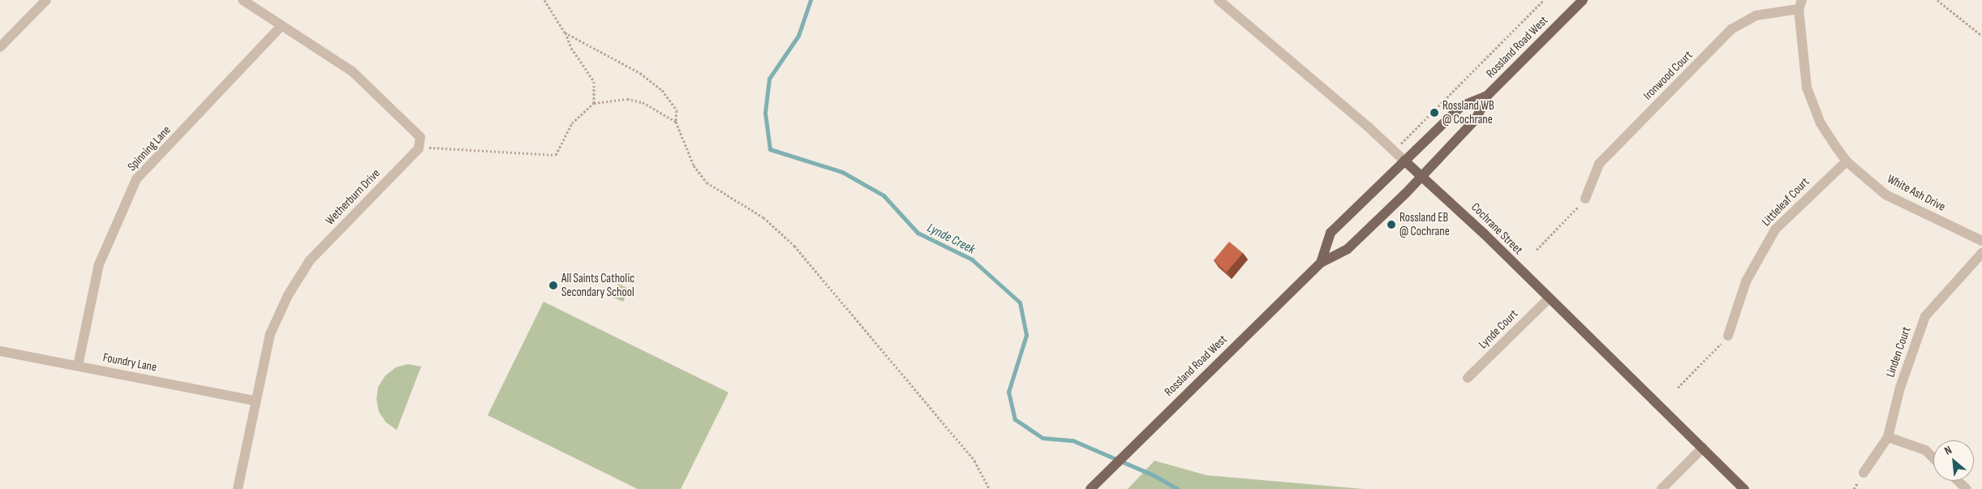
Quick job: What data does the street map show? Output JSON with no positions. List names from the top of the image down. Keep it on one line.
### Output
{"streets":{"main road":["Rossland Road West","Cochrane Street"],"street":["Ironwood Court","Spinning Lane","White Ash Drive","Wetherburn Drive","Littleleaf Court","Lynde Court","Linden Court","Foundry Lane"]},"crossings":[["Rossland Road West","Cochrane Street"],["Ironwood Court","White Ash Drive"],["Spinning Lane","Foundry Lane"],["White Ash Drive","Littleleaf Court"],["Wetherburn Drive","Foundry Lane"],["Cochrane Street","Lynde Court"]],"water":["Lynde Creek"],"places":["Rossland WB @ Cochrane","Rossland EB @ Cochrane","All Saints Catholic Secondary School"],"north":"top left"}
